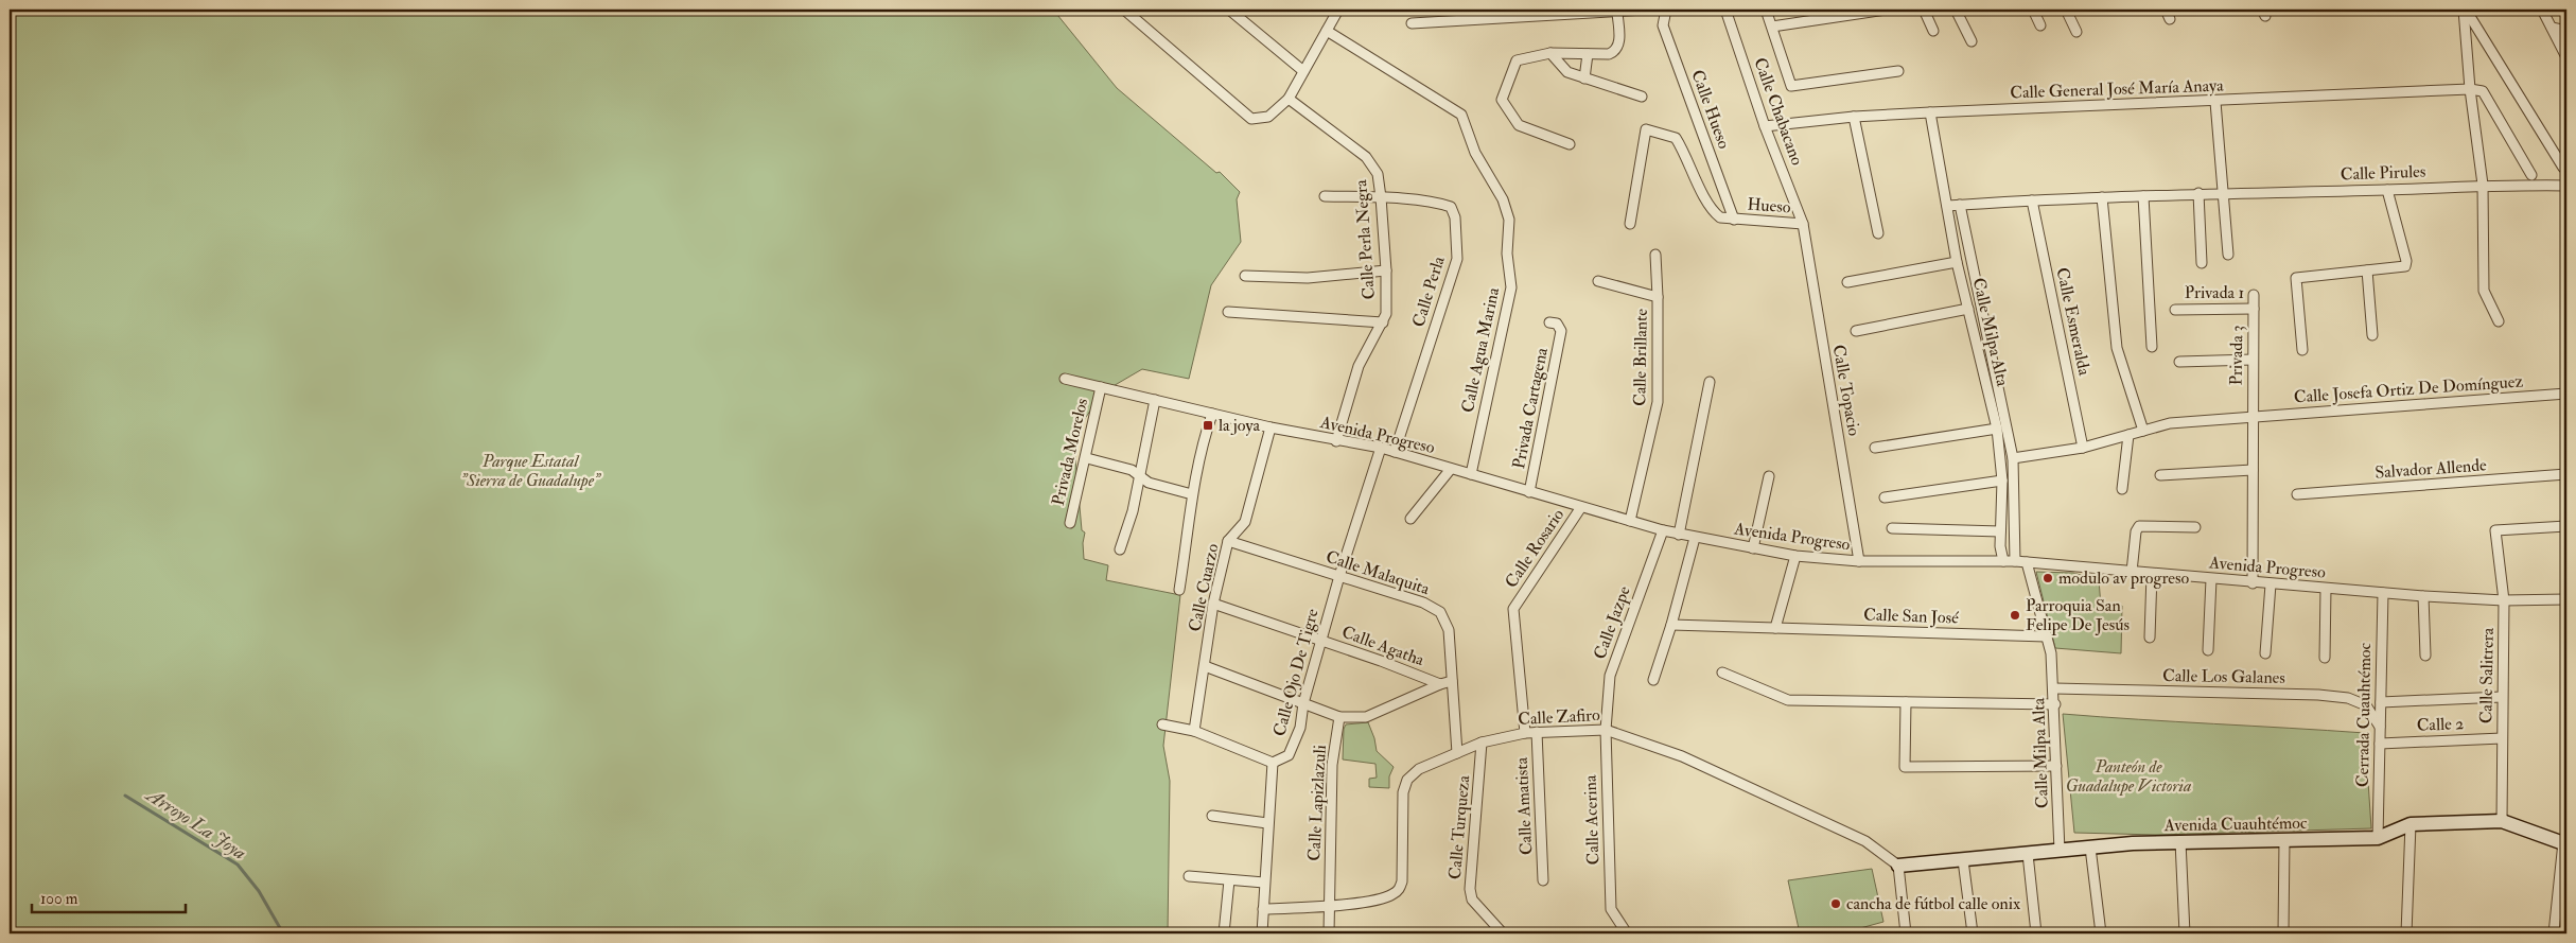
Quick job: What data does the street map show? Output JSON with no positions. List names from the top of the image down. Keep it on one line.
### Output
{"streets":{"main road":["Avenida Cuauhtémoc"],"street":["Calle General José María Anaya","Calle Hueso","Calle Chabacano","Calle Pirules","Hueso","Calle Perla Negra","Calle Perla","Privada 1","Calle Esmeralda","Calle Milpa Alta","Calle Agua Marina","Privada 3","Calle Brillante","Calle Josefa Ortiz De Domínguez","Calle Topacio","Privada Cartagena","Avenida Progreso","Privada Morelos","Salvador Allende","Calle Rosario","Calle Malaquita","Calle Cuarzo","Calle San José","Calle Jazpe","Calle Agatha","Calle Ojo De Tigre","Calle Salitrera","Calle Los Galanes","Cerrada Cuauhtémoc","Calle Zafiro","Calle 2","Calle Lapizlazuli","Calle Amatista","Calle Acerina","Calle Turqueza"]},"crossings":[["Calle General José María Anaya","Calle Chabacano"],["Calle General José María Anaya","Calle Milpa Alta"],["Calle Hueso","Hueso"],["Calle Chabacano","Hueso"],["Calle Chabacano","Calle Topacio"],["Calle Pirules","Calle Esmeralda"],["Calle Pirules","Calle Milpa Alta"],["Hueso","Calle Topacio"],["Calle Perla Negra","Calle Perla"],["Calle Perla Negra","Avenida Progreso"],["Calle Perla","Avenida Progreso"],["Privada 1","Privada 3"],["Calle Esmeralda","Calle Josefa Ortiz De Domínguez"],["Calle Milpa Alta","Calle Josefa Ortiz De Domínguez"],["Calle Milpa Alta","Avenida Progreso"],["Calle Milpa Alta","Calle San José"],["Calle Milpa Alta","Calle Los Galanes"],["Calle Milpa Alta","Avenida Cuauhtémoc"],["Calle Agua Marina","Avenida Progreso"],["Privada 3","Calle Josefa Ortiz De Domínguez"],["Calle Brillante","Avenida Progreso"],["Calle Topacio","Avenida Progreso"],["Privada Cartagena","Avenida Progreso"],["Avenida Progreso","Privada Morelos"],["Avenida Progreso","Calle Rosario"],["Avenida Progreso","Calle Cuarzo"],["Avenida Progreso","Calle Jazpe"],["Avenida Progreso","Calle Ojo De Tigre"],["Avenida Progreso","Calle Salitrera"],["Avenida Progreso","Cerrada Cuauhtémoc"],["Calle Rosario","Calle Zafiro"],["Calle Malaquita","Calle Cuarzo"],["Calle Malaquita","Calle Agatha"],["Calle Malaquita","Calle Ojo De Tigre"],["Calle Malaquita","Calle Zafiro"],["Calle Cuarzo","Calle Agatha"],["Calle Jazpe","Calle Zafiro"],["Calle Jazpe","Calle Acerina"],["Calle Agatha","Calle Ojo De Tigre"],["Calle Salitrera","Calle 2"],["Calle Salitrera","Avenida Cuauhtémoc"],["Calle Los Galanes","Cerrada Cuauhtémoc"],["Cerrada Cuauhtémoc","Calle 2"],["Cerrada Cuauhtémoc","Avenida Cuauhtémoc"],["Calle Zafiro","Calle Lapizlazuli"],["Calle Zafiro","Calle Amatista"],["Calle Zafiro","Calle Acerina"],["Calle Zafiro","Avenida Cuauhtémoc"],["Calle Zafiro","Calle Turqueza"]],"water":["Arroyo La Joya"],"parks":["Parque Estatal \"Sierra de Guadalupe\"","Panteón de Guadalupe Victoria"],"places":{"transit":["la joya"],"other":["modulo av progreso","Parroquia San Felipe De Jesús","cancha de fútbol calle onix"]},"scale_bar":"100 m"}
